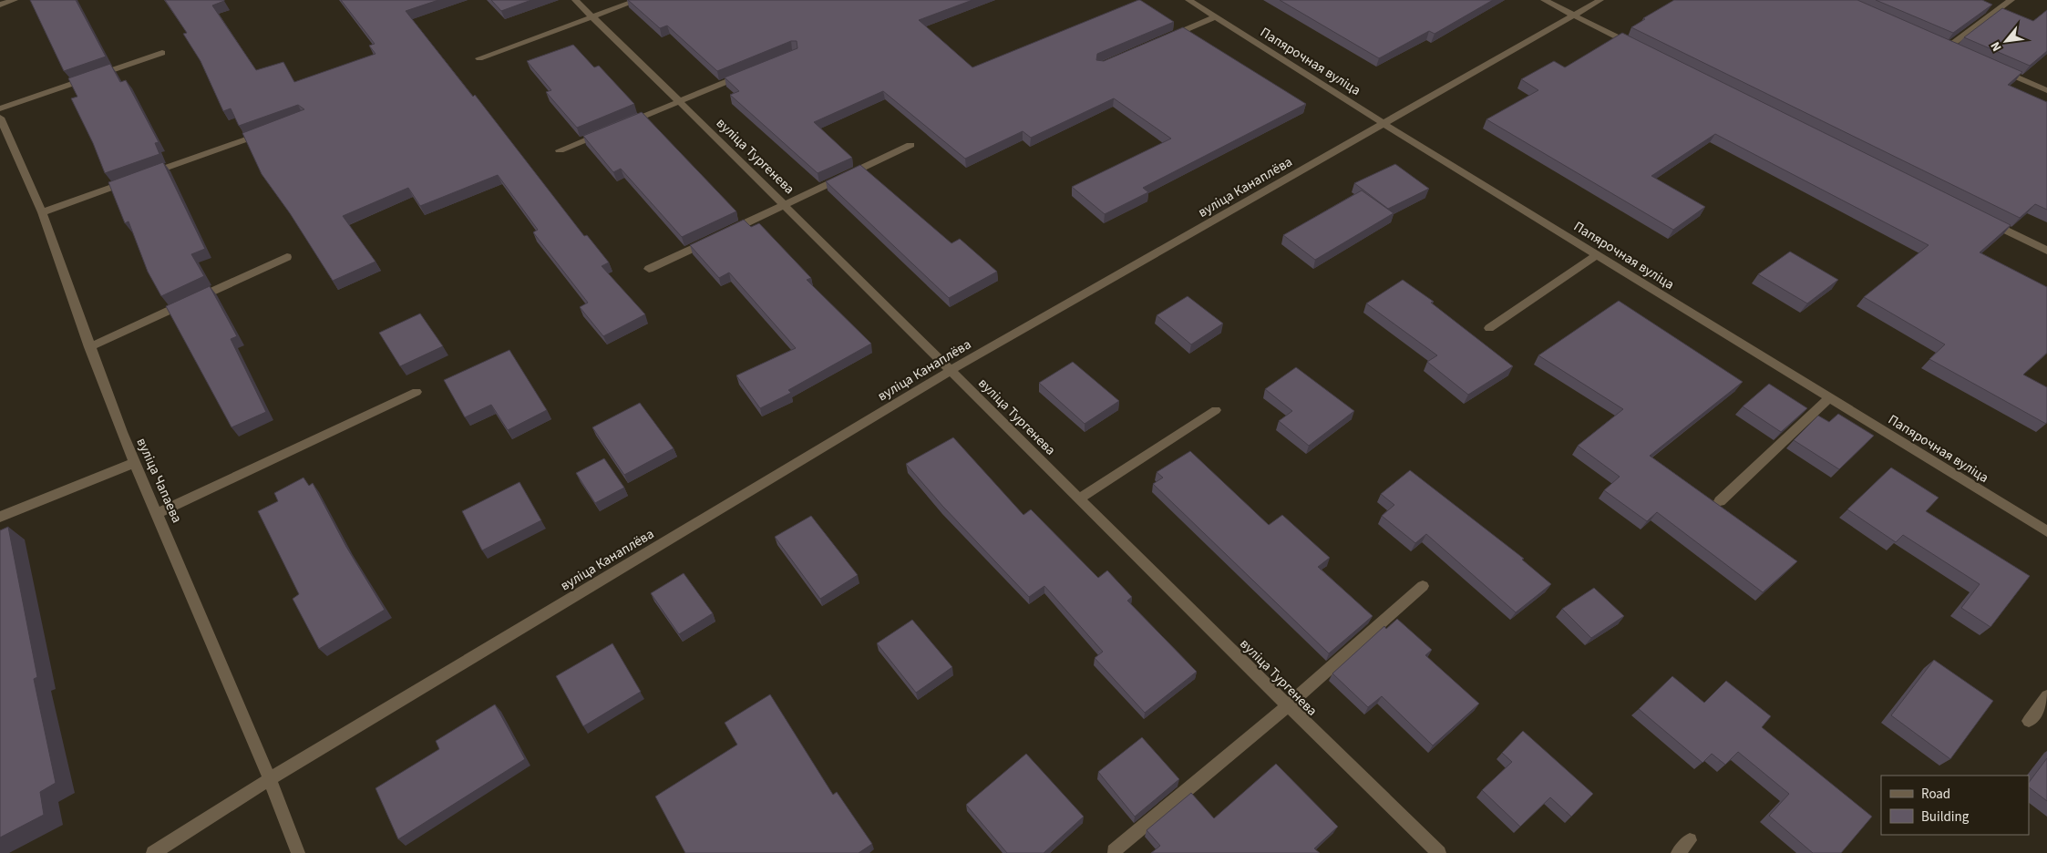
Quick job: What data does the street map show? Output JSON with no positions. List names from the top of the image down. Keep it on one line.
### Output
{"streets":{"street":["Папярочная вуліца","вуліца Тургенева","вуліца Канаплёва","вуліца Чапаева"]},"crossings":[["Папярочная вуліца","вуліца Канаплёва"],["вуліца Тургенева","вуліца Канаплёва"],["вуліца Канаплёва","вуліца Чапаева"]],"legend":["Road","Building"],"north":"bottom left"}
